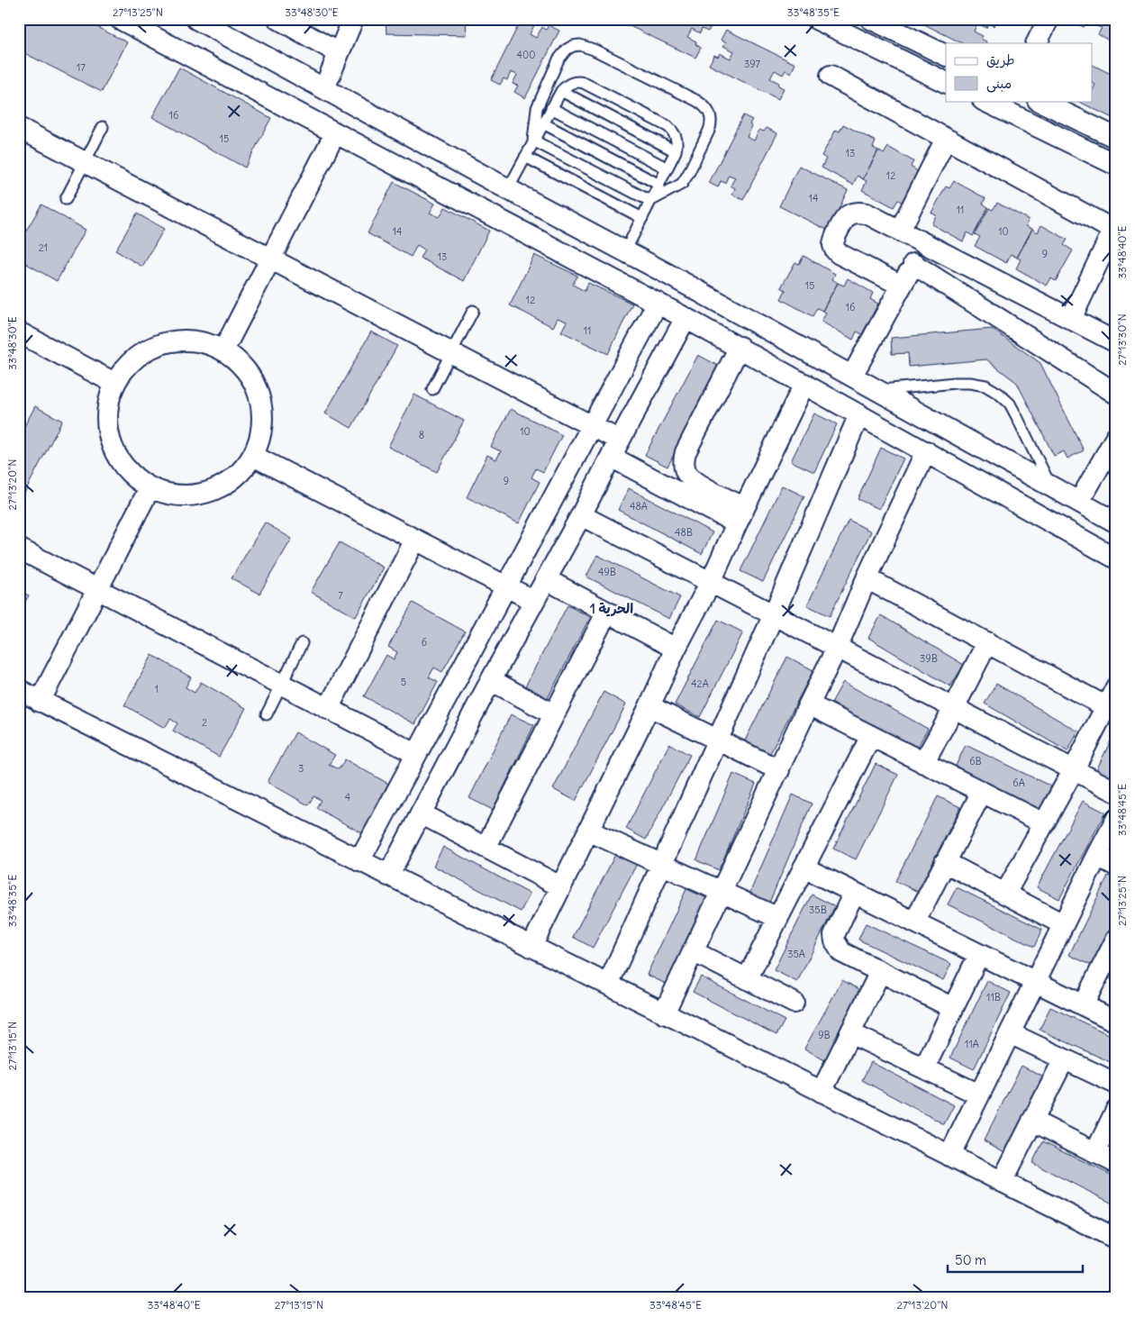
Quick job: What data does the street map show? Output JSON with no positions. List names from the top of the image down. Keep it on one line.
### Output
{"districts":["الحرية 1"],"house_numbers":["400","397","17","16","15","13","12","14","11","14","10","21","9","13","15","12","16","11","10","8","9","48A","48B","49B","7","6","39B","5","42A","1","2","6B","3","6A","4","35B","35A","11B","9B","11A"],"legend":["طريق","مبنى"],"scale_bar":"50 m","coordinates":["27°13'25\"N","33°48'30\"E","33°48'35\"E","33°48'40\"E","27°13'30\"N","27°13'20\"N","33°48'45\"E","27°13'15\"N"]}
